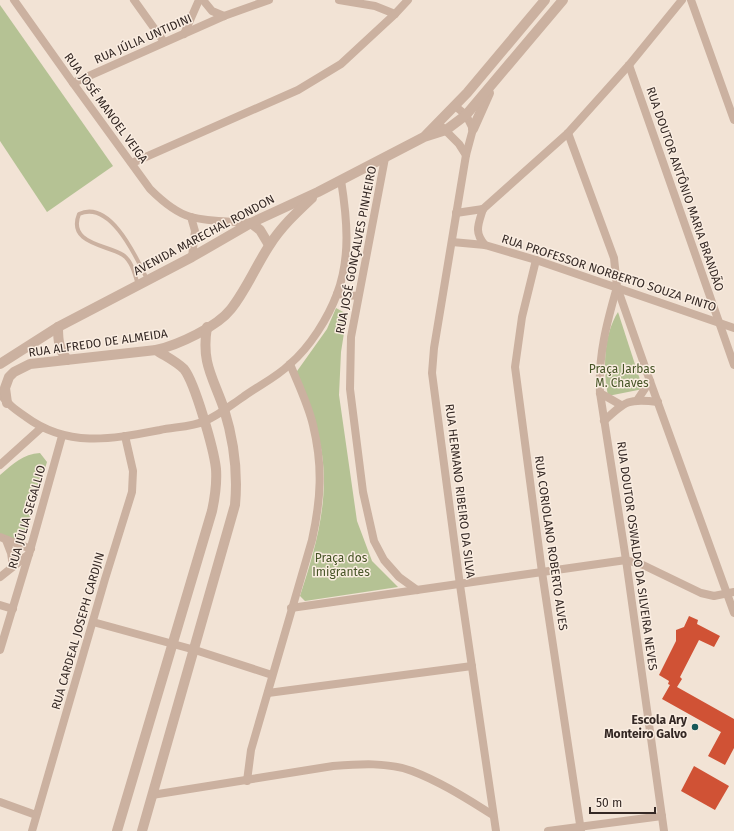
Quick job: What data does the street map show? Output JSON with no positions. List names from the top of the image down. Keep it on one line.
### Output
{"streets":{"street":["RUA JÚLIA UNTIDINI","RUA JOSÉ MANOEL VEIGA","RUA DOUTOR ANTÔNIO MARIA BRANDÃO","AVENIDA MARECHAL RONDON","RUA JOSÉ GONÇALVES PINHEIRO","RUA PROFESSOR NORBERTO SOUZA PINTO","RUA ALFREDO DE ALMEIDA","RUA HERMANO RIBEIRO DA SILVA","RUA JÚLIA SEGALLIO","RUA CORIOLANO ROBERTO ALVES","RUA DOUTOR OSWALDO DA SILVEIRA NEVES","RUA CARDEAL JOSEPH CARDJIN"]},"crossings":[["RUA JÚLIA UNTIDINI","RUA JOSÉ MANOEL VEIGA"],["RUA JOSÉ MANOEL VEIGA","AVENIDA MARECHAL RONDON"],["RUA DOUTOR ANTÔNIO MARIA BRANDÃO","RUA PROFESSOR NORBERTO SOUZA PINTO"],["AVENIDA MARECHAL RONDON","RUA JOSÉ GONÇALVES PINHEIRO"],["AVENIDA MARECHAL RONDON","RUA ALFREDO DE ALMEIDA"],["RUA PROFESSOR NORBERTO SOUZA PINTO","RUA HERMANO RIBEIRO DA SILVA"],["RUA PROFESSOR NORBERTO SOUZA PINTO","RUA CORIOLANO ROBERTO ALVES"],["RUA PROFESSOR NORBERTO SOUZA PINTO","RUA DOUTOR OSWALDO DA SILVEIRA NEVES"]],"parks":["Praça Jarbas M. Chaves","Praça dos Imigrantes"],"places":["Escola Ary Monteiro Galvo"],"scale_bar":"50 m"}
